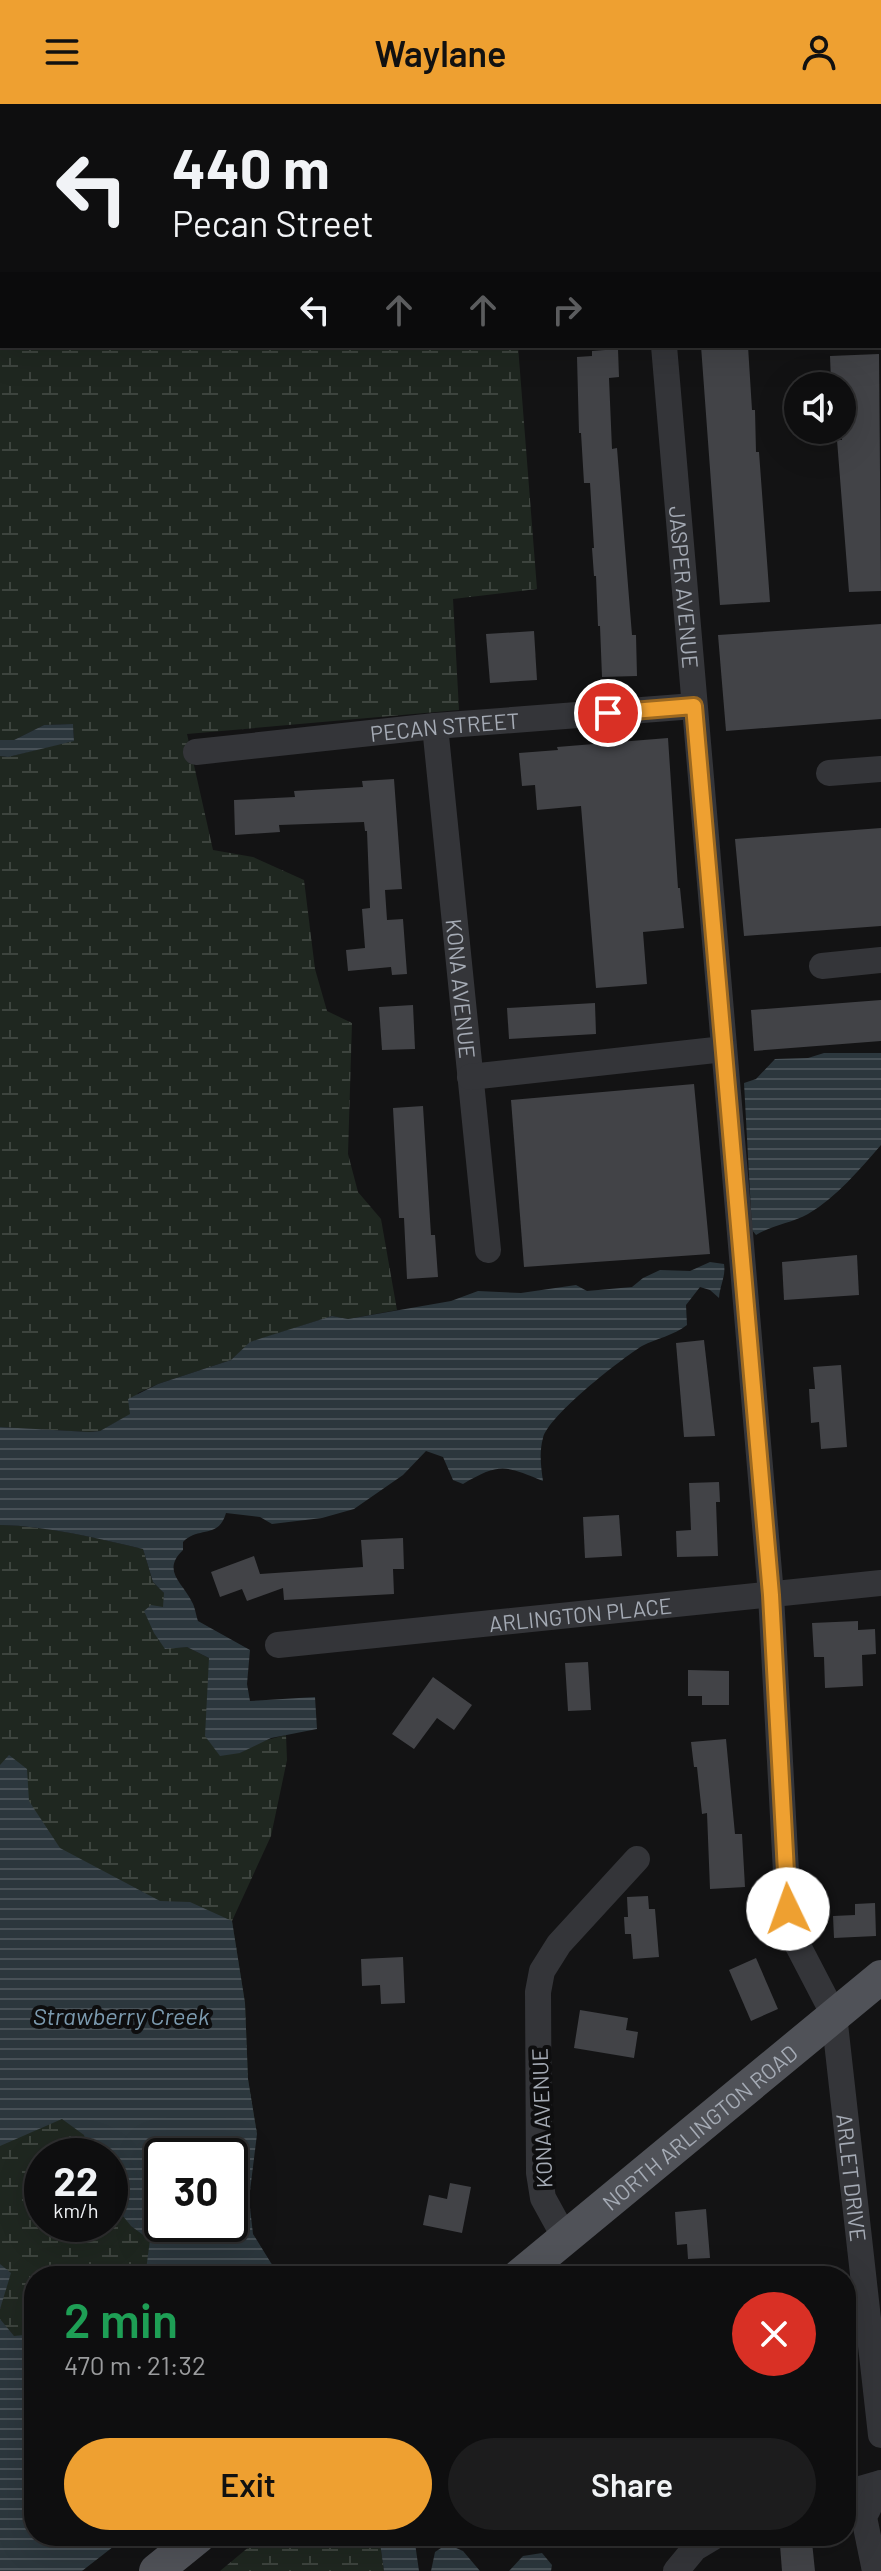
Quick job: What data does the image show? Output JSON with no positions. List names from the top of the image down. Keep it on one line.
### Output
{"streets":{"main road":["NORTH ARLINGTON ROAD"],"street":["JASPER AVENUE","PECAN STREET","KONA AVENUE","ARLINGTON PLACE","ARLET DRIVE"]},"crossings":[["JASPER AVENUE","PECAN STREET"],["JASPER AVENUE","ARLINGTON PLACE"],["JASPER AVENUE","NORTH ARLINGTON ROAD"],["JASPER AVENUE","ARLET DRIVE"],["PECAN STREET","KONA AVENUE"],["KONA AVENUE","NORTH ARLINGTON ROAD"],["NORTH ARLINGTON ROAD","ARLET DRIVE"]],"water":["Strawberry Creek"],"page":{"header":"Waylane","turn":["440 m","Pecan Street"],"speed":"22 km/h","limit":"30","heading":["2 min","470 m · 21:32"],"buttons":["Exit","Share"]}}
